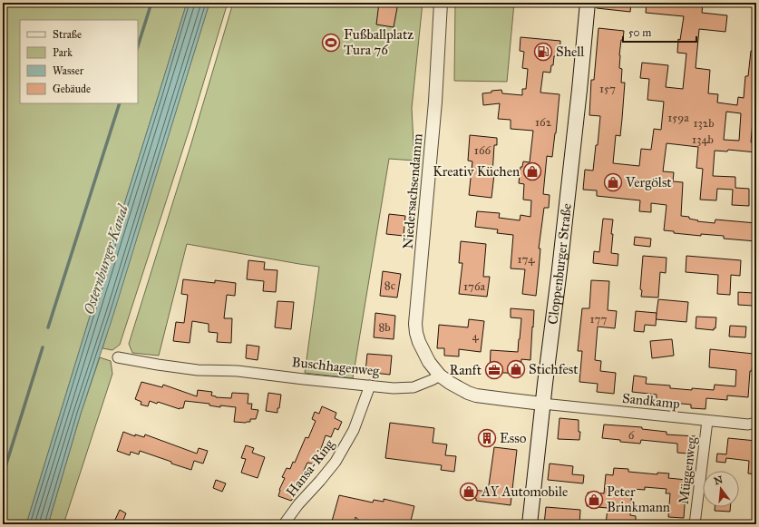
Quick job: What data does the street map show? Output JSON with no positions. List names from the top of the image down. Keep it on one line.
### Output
{"streets":{"main road":["Cloppenburger Straße"],"street":["Niedersachsendamm","Buschhagenweg","Sandkamp","Hansa-Ring","Müggenweg"]},"crossings":[["Niedersachsendamm","Buschhagenweg"],["Cloppenburger Straße","Sandkamp"],["Buschhagenweg","Hansa-Ring"],["Sandkamp","Müggenweg"]],"water":["Osternburger Kanal"],"places":{"sports":["Fußballplatz Tura 76"],"fuel station":["Shell"],"shop":["Kreativ Küchen","Vergölst","Stichfest","AY Automobile","Peter Brinkmann"],"office":["Ranft"],"building":["Esso"]},"house_numbers":["157","159a","162","132b","134b","166","174","8c","176a","177","8b","4","6"],"legend":["Straße","Park","Wasser","Gebäude"],"scale_bar":"50 m","north":"top"}
